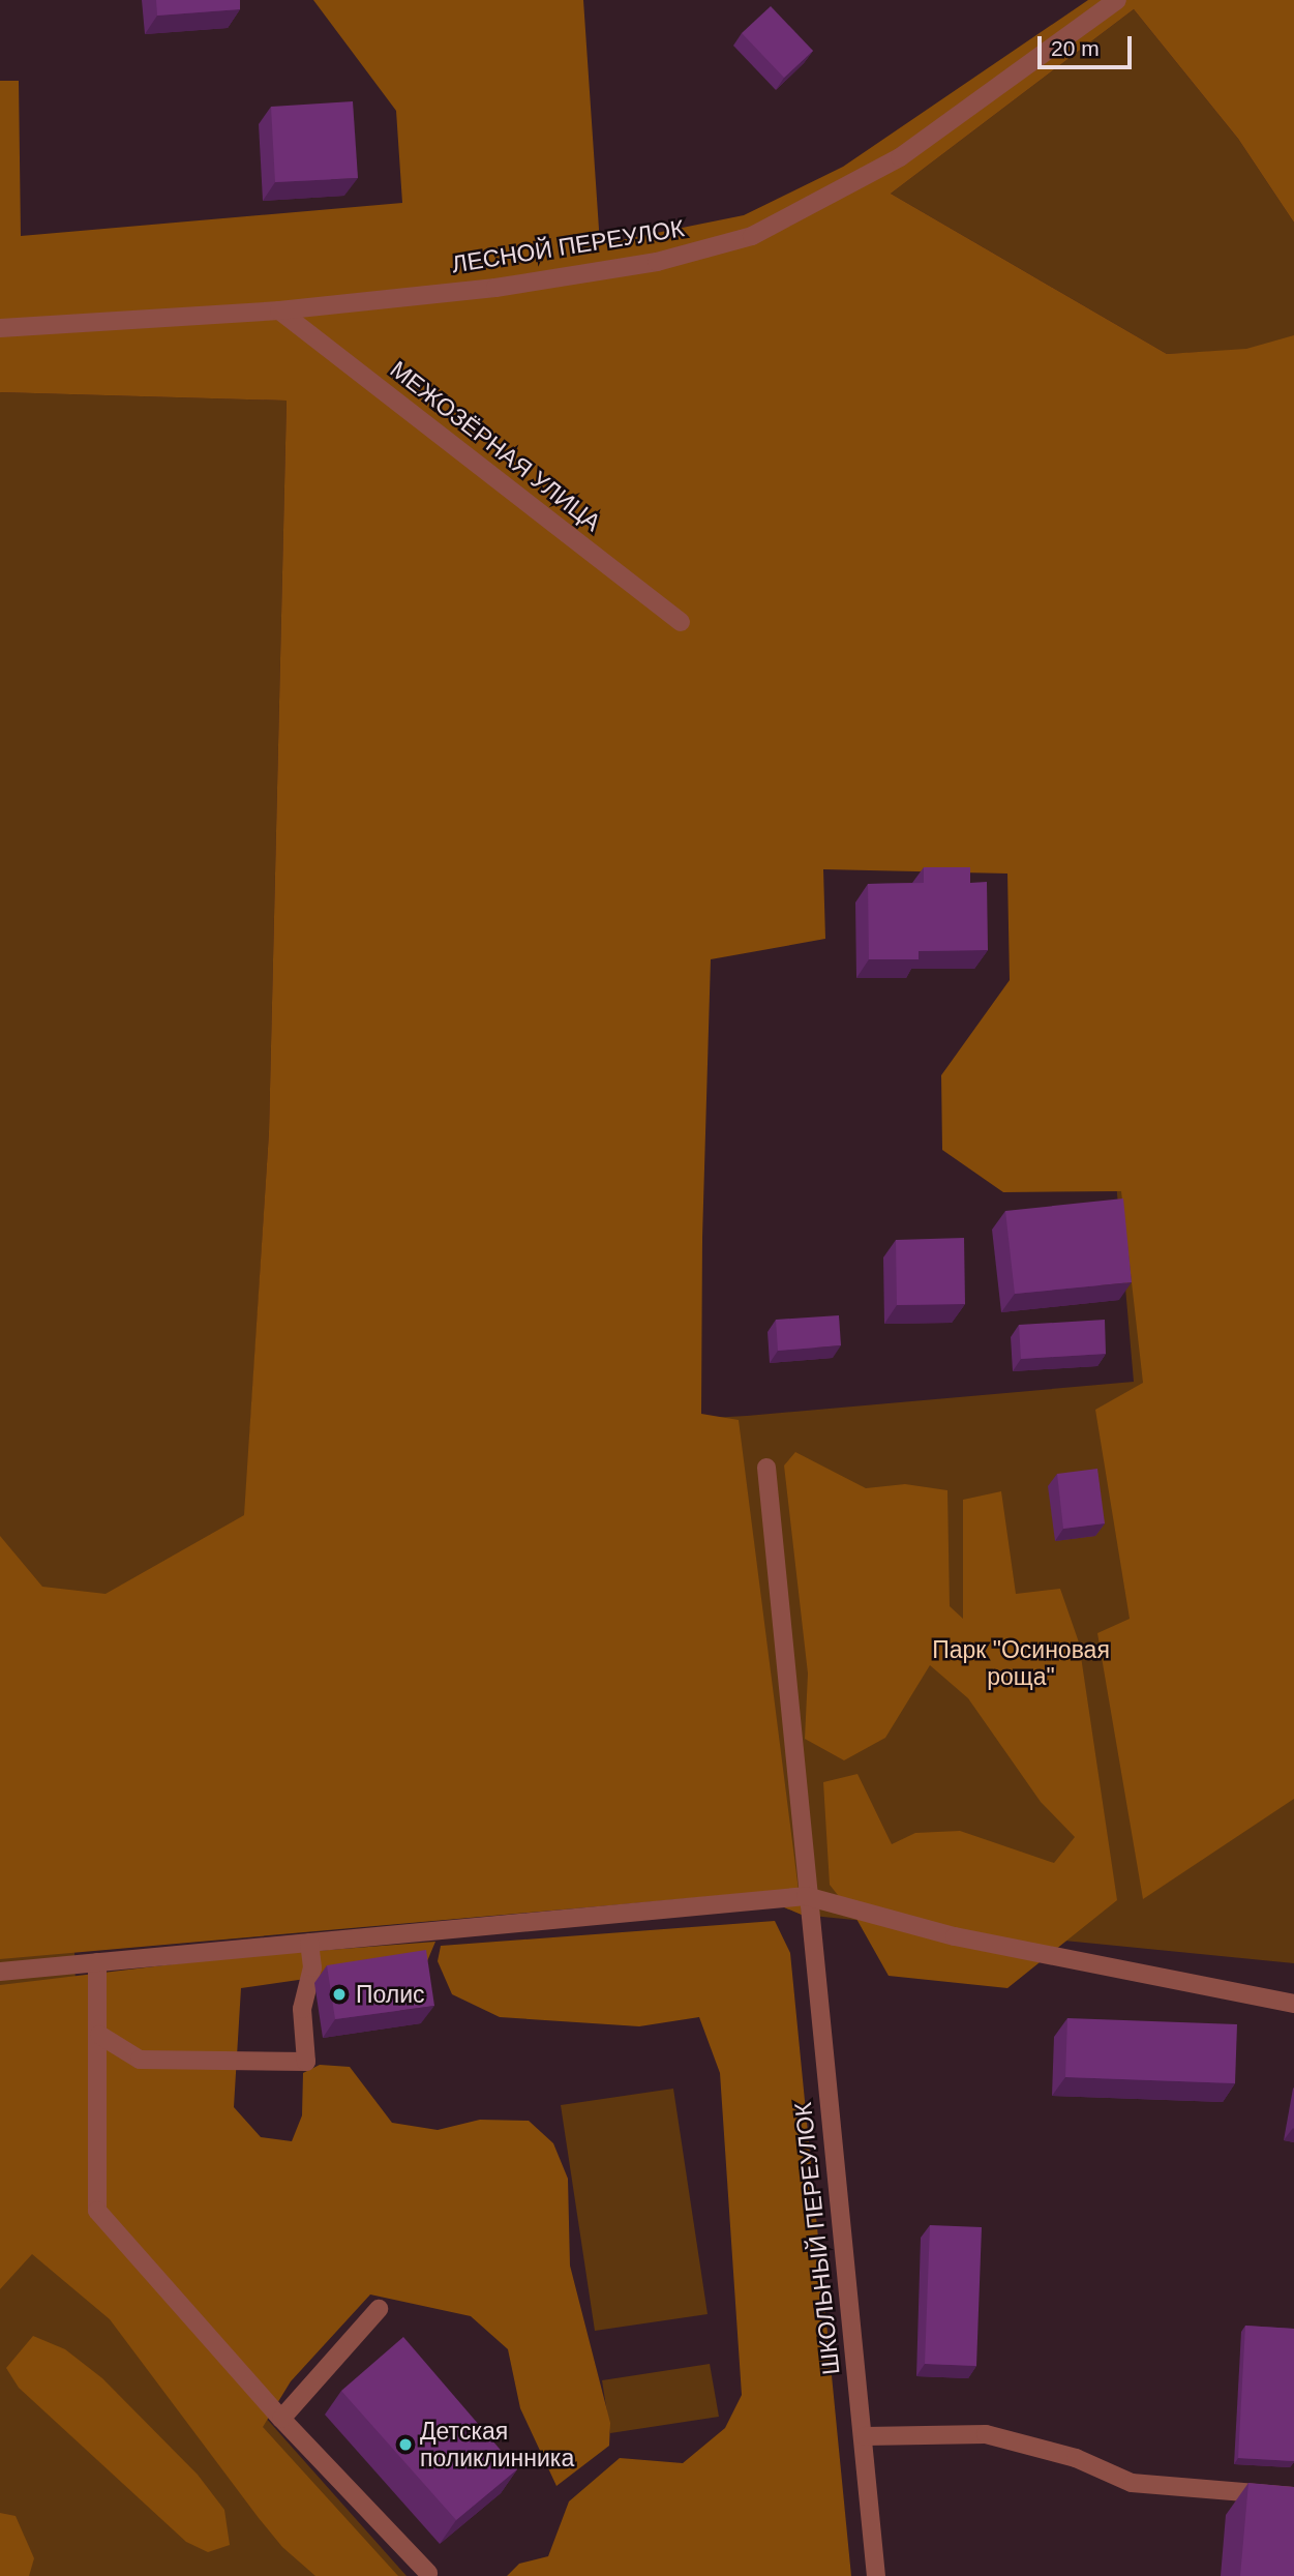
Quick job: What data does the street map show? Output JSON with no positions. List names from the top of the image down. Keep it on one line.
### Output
{"streets":{"street":["ЛЕСНОЙ ПЕРЕУЛОК","МЕЖОЗЁРНАЯ УЛИЦА","ШКОЛЬНЫЙ ПЕРЕУЛОК"]},"crossings":[["ЛЕСНОЙ ПЕРЕУЛОК","МЕЖОЗЁРНАЯ УЛИЦА"]],"parks":["Парк \"Осиновая роща\""],"places":["Полис","Детская поликлинника"],"scale_bar":"20 m"}
